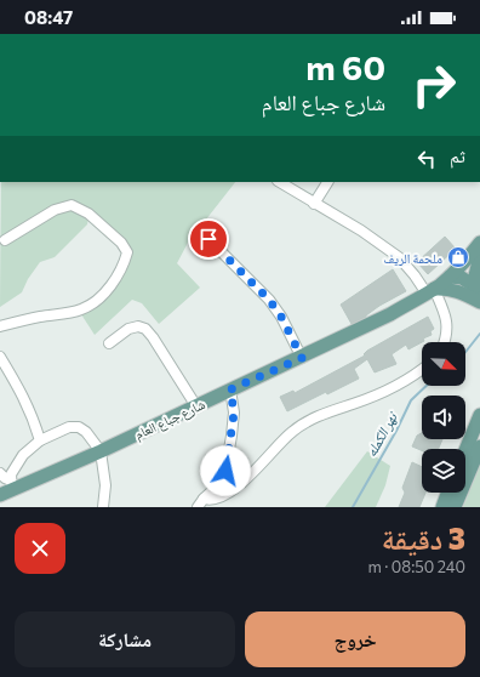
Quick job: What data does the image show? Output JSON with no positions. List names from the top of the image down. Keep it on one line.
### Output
{"streets":{"main road":["شارع جباع العام"]},"water":["نهر الكمله"],"places":{"shop":["ملحمة الريف"]},"north":"bottom right","page":{"status":"08:47","turn":["60 m","شارع جباع العام"],"then":"ثم","heading":["3 دقيقة","240 m · 08:50"],"buttons":["خروج","مشاركة"]}}
